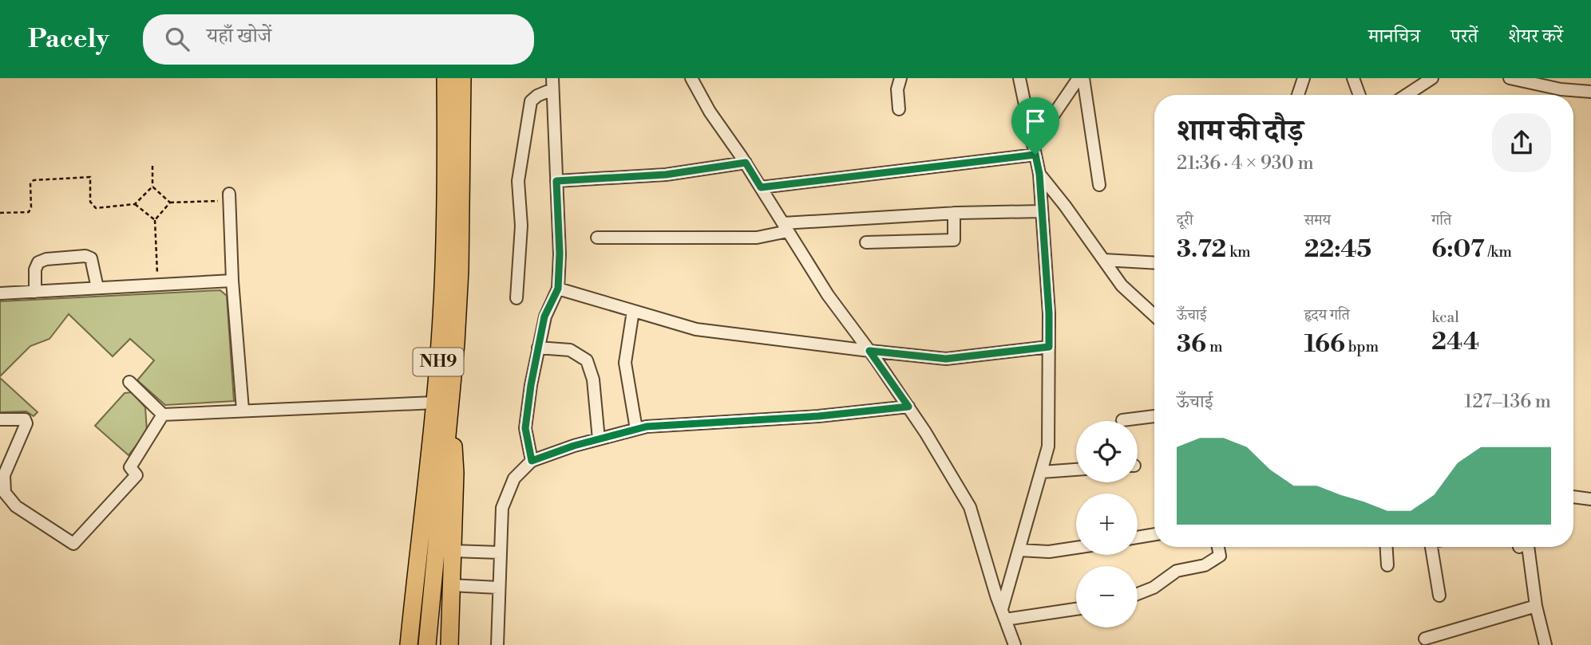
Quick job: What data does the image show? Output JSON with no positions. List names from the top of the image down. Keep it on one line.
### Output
{"streets":{"highway":["NH9"]},"page":{"header":"Pacely","search":"यहाँ खोजें","nav":["मानचित्र","परतें","शेयर करें"],"heading":["शाम की दौड़","21:36 · 4 × 930 m"],"stats":[["दूरी","3.72 km"],["समय","22:45"],["गति","6:07 /km"],["ऊँचाई","36 m"],["हृदय गति","166 bpm"],["kcal","244"]],"chart":["ऊँचाई","127–136 m"],"map_buttons":["+","−"]}}
